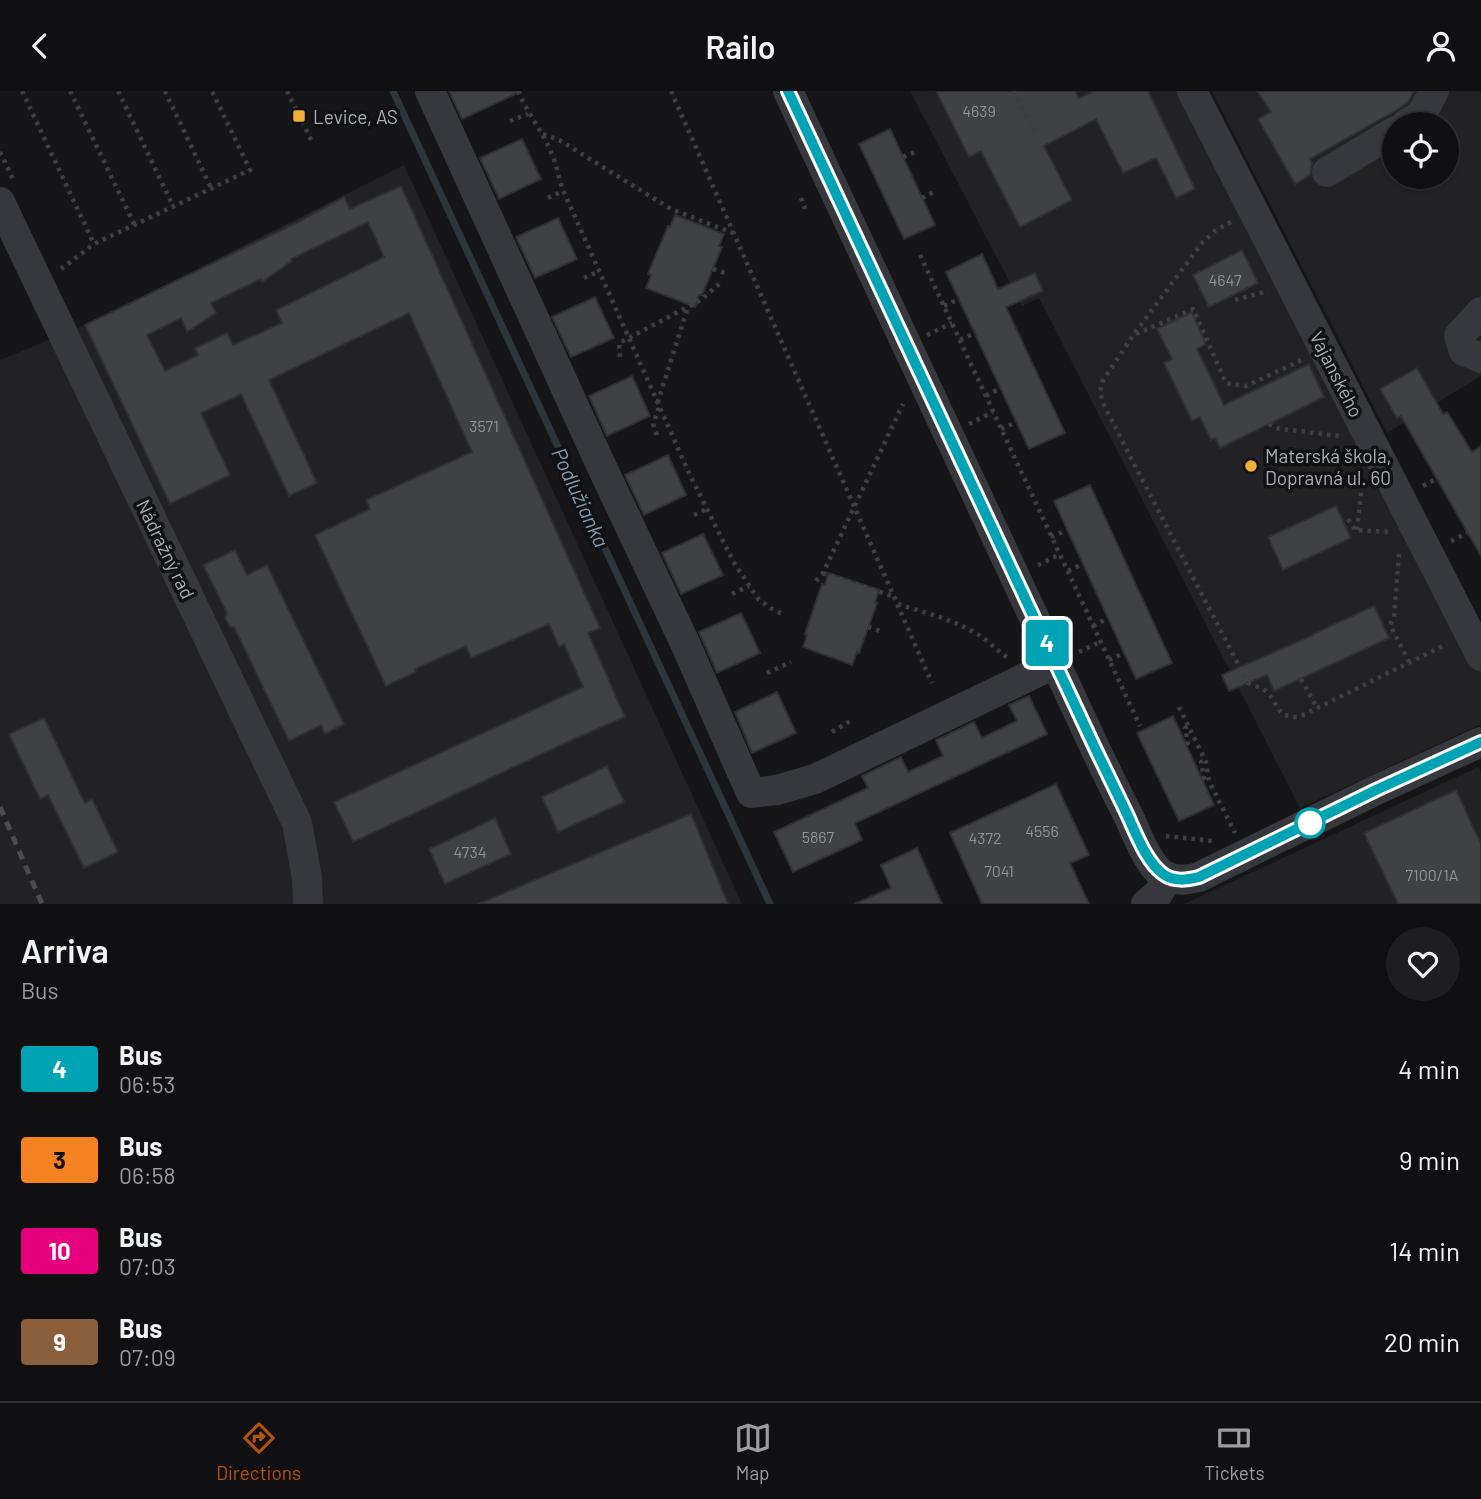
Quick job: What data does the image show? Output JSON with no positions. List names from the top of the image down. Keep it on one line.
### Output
{"streets":{"street":["Vajanského","Nádražný rad"]},"water":["Podlužianka"],"places":{"transit":["Levice, AS"],"other":["Materská škola, Dopravná ul. 60"]},"lines":["bus line 4"],"house_numbers":["4639","4647","3571","4556","5867","4372","4734","7041","7100/1A"],"page":{"header":"Railo","on_map":"4","heading":["Arriva","Bus"],"list":[{"mark":"4","name":"Bus","note":"06:53","value":"4 min"},{"mark":"3","name":"Bus","note":"06:58","value":"9 min"},{"mark":"10","name":"Bus","note":"07:03","value":"14 min"},{"mark":"9","name":"Bus","note":"07:09","value":"20 min"}],"tabs":["Directions","Map","Tickets"]}}
